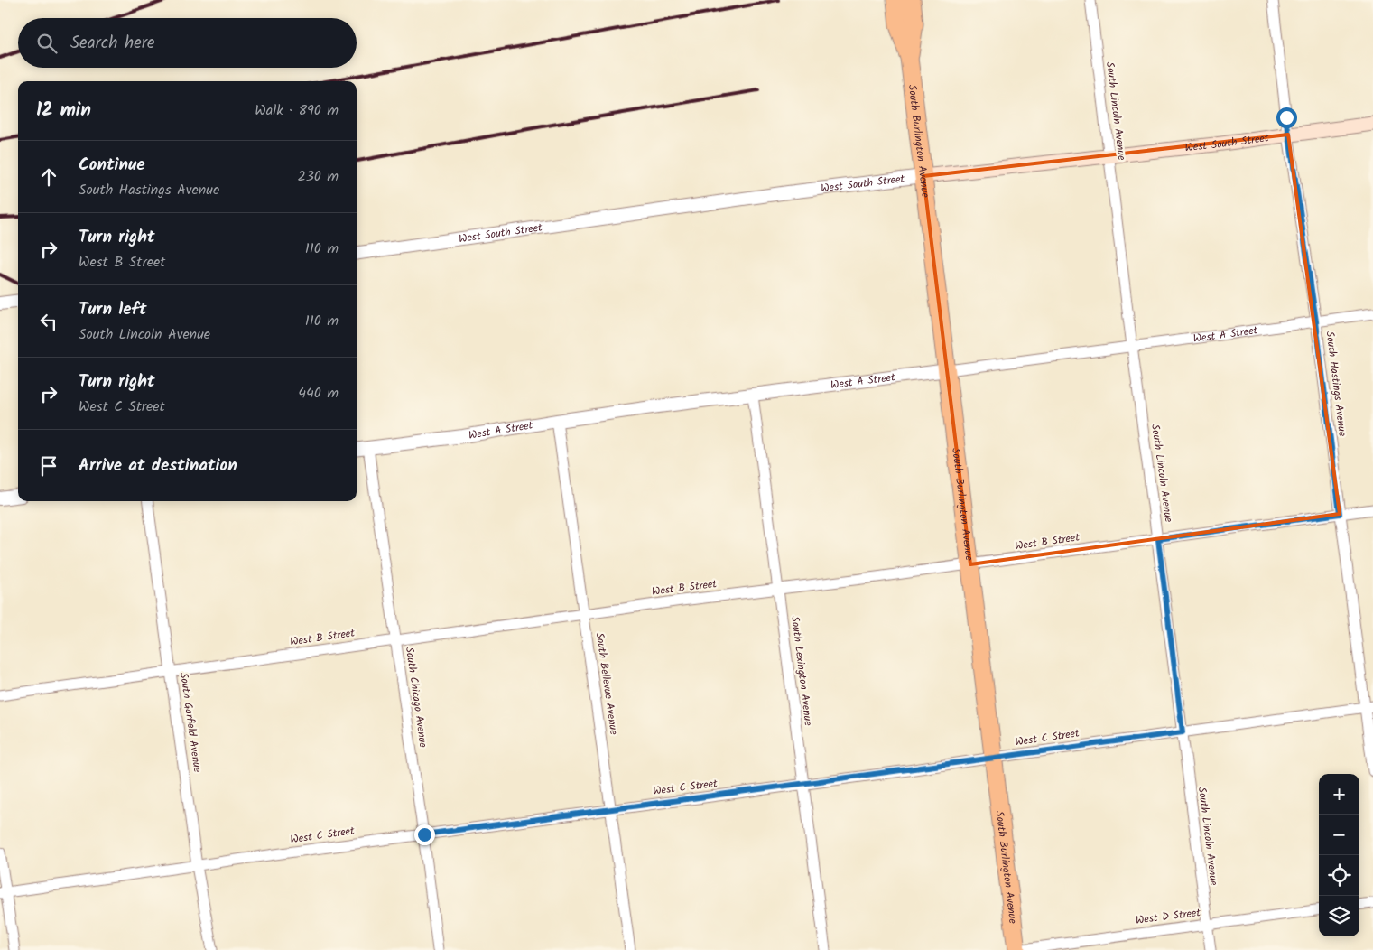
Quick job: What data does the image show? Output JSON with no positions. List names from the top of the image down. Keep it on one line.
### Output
{"streets":{"highway":["South Burlington Avenue"],"main road":["West South Street"],"street":["South Lincoln Avenue","West A Street","South Hastings Avenue","West B Street","South Lexington Avenue","South Bellevue Avenue","South Chicago Avenue","South Garfield Avenue","West C Street","West D Street"]},"crossings":[["South Lincoln Avenue","West South Street"],["South Lincoln Avenue","West A Street"],["South Lincoln Avenue","West B Street"],["South Lincoln Avenue","West C Street"],["South Lincoln Avenue","West D Street"],["South Burlington Avenue","West South Street"],["South Burlington Avenue","West A Street"],["South Burlington Avenue","West B Street"],["South Burlington Avenue","West C Street"],["South Burlington Avenue","West D Street"],["West South Street","South Hastings Avenue"],["West A Street","South Hastings Avenue"],["West A Street","South Lexington Avenue"],["West A Street","South Bellevue Avenue"],["West A Street","South Chicago Avenue"],["South Hastings Avenue","West B Street"],["South Hastings Avenue","West C Street"],["West B Street","South Lexington Avenue"],["West B Street","South Bellevue Avenue"],["West B Street","South Chicago Avenue"],["West B Street","South Garfield Avenue"],["South Lexington Avenue","West C Street"],["South Bellevue Avenue","West C Street"],["South Chicago Avenue","West C Street"],["South Garfield Avenue","West C Street"]],"page":{"search":"Search here","heading":["12 min","Walk · 890 m"],"list":[["Continue","South Hastings Avenue","230 m"],["Turn right","West B Street","110 m"],["Turn left","South Lincoln Avenue","110 m"],["Turn right","West C Street","440 m"],"Arrive at destination"],"map_buttons":["+","−"]}}
